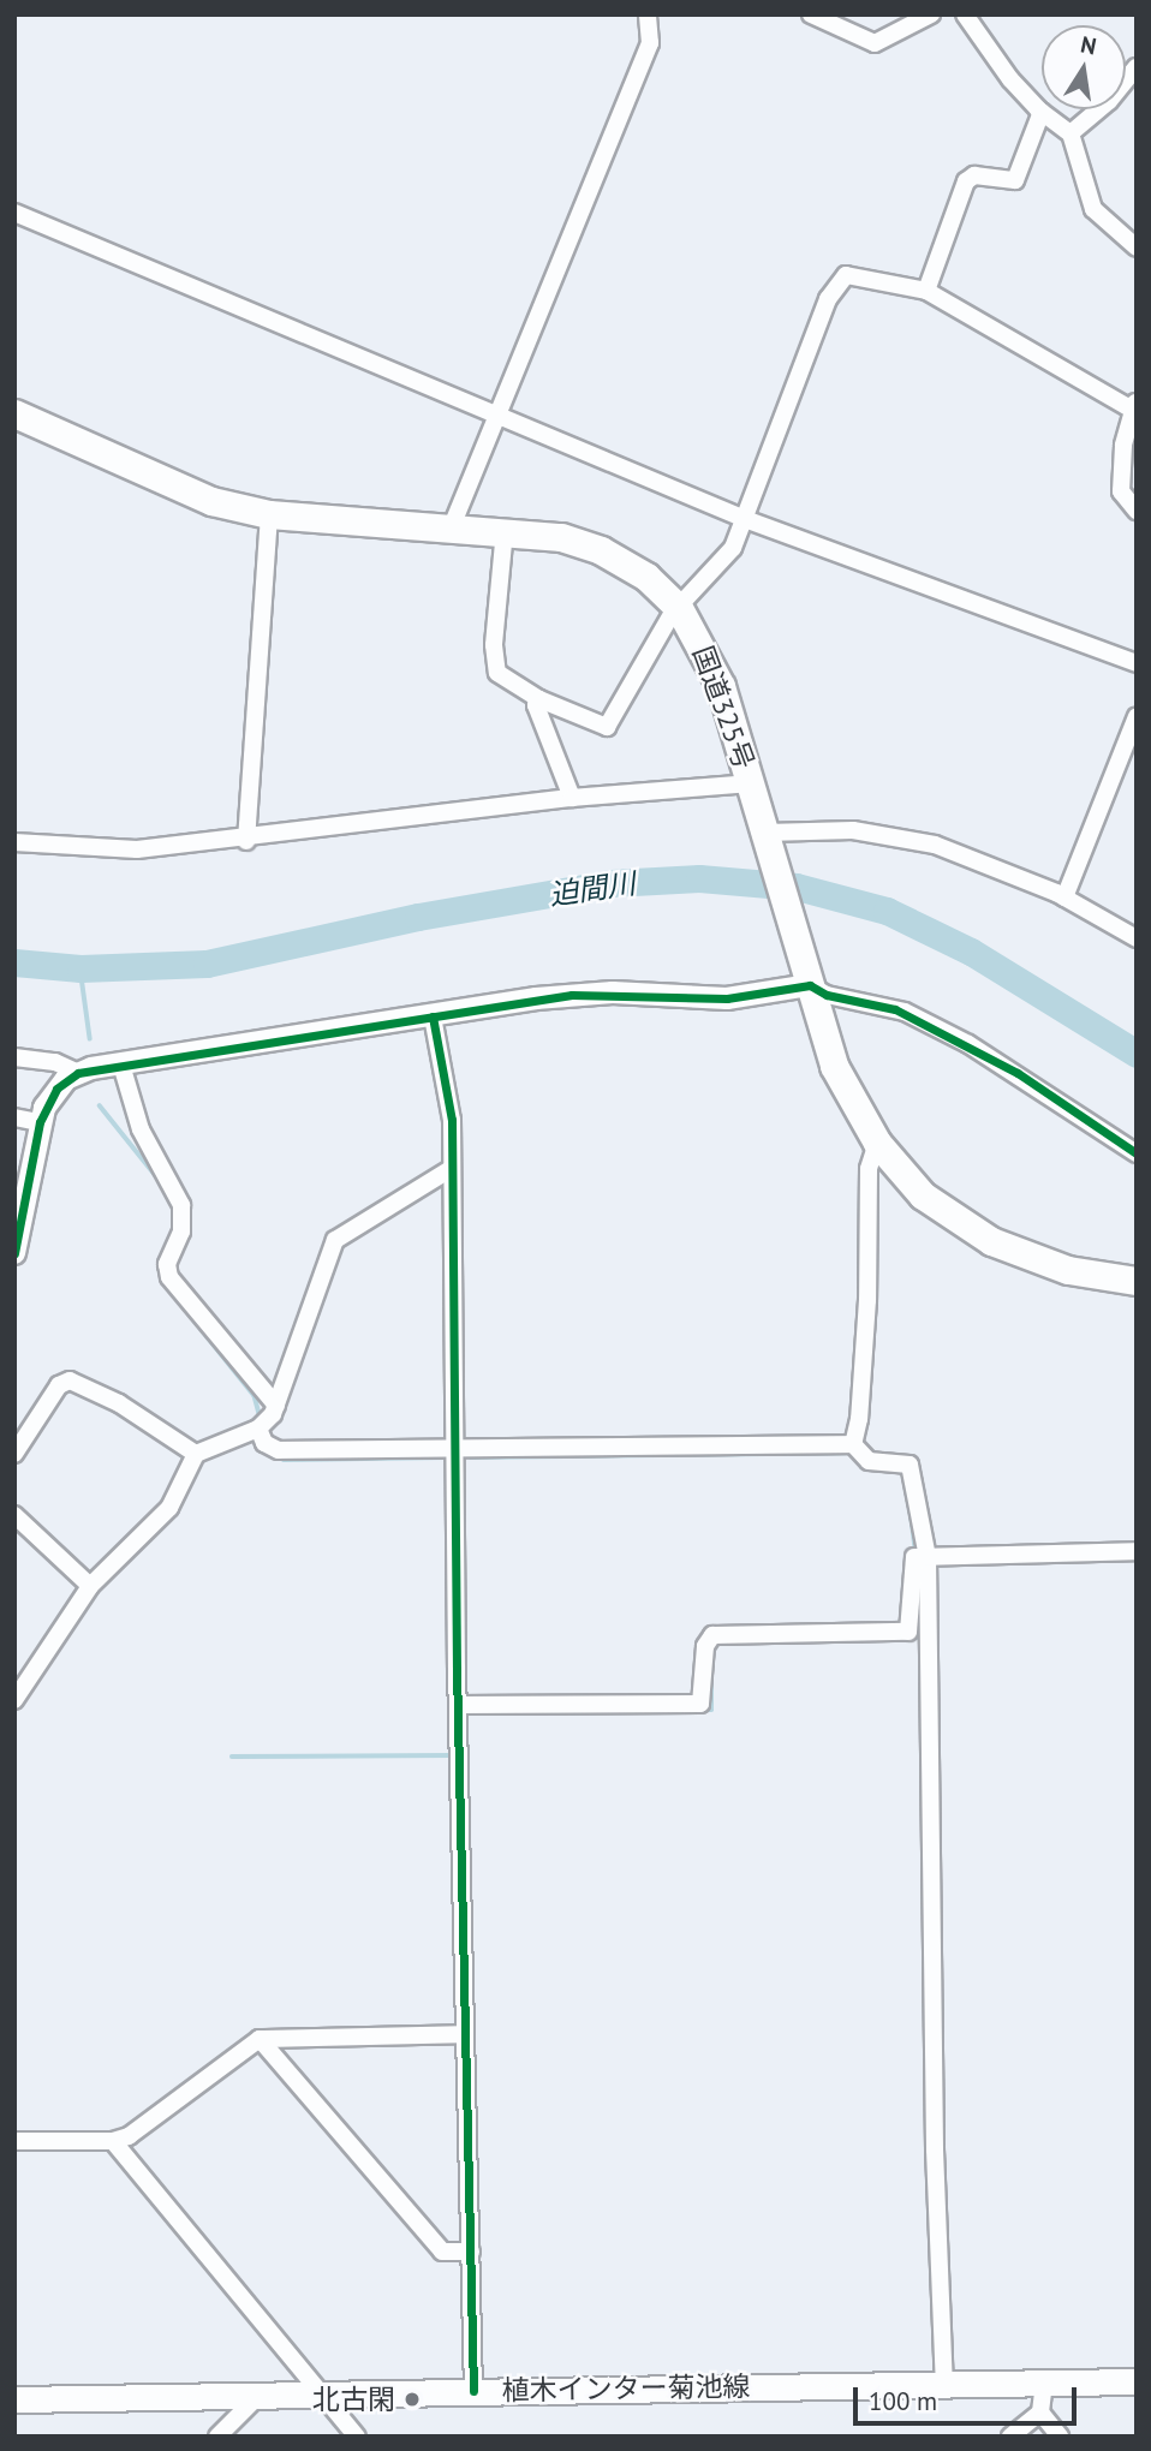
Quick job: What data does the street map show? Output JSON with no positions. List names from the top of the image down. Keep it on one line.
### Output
{"streets":{"highway":["国道325号"],"main road":["植木インター菊池線"]},"water":["迫間川"],"places":["北古閑"],"scale_bar":"100 m","north":"top"}
